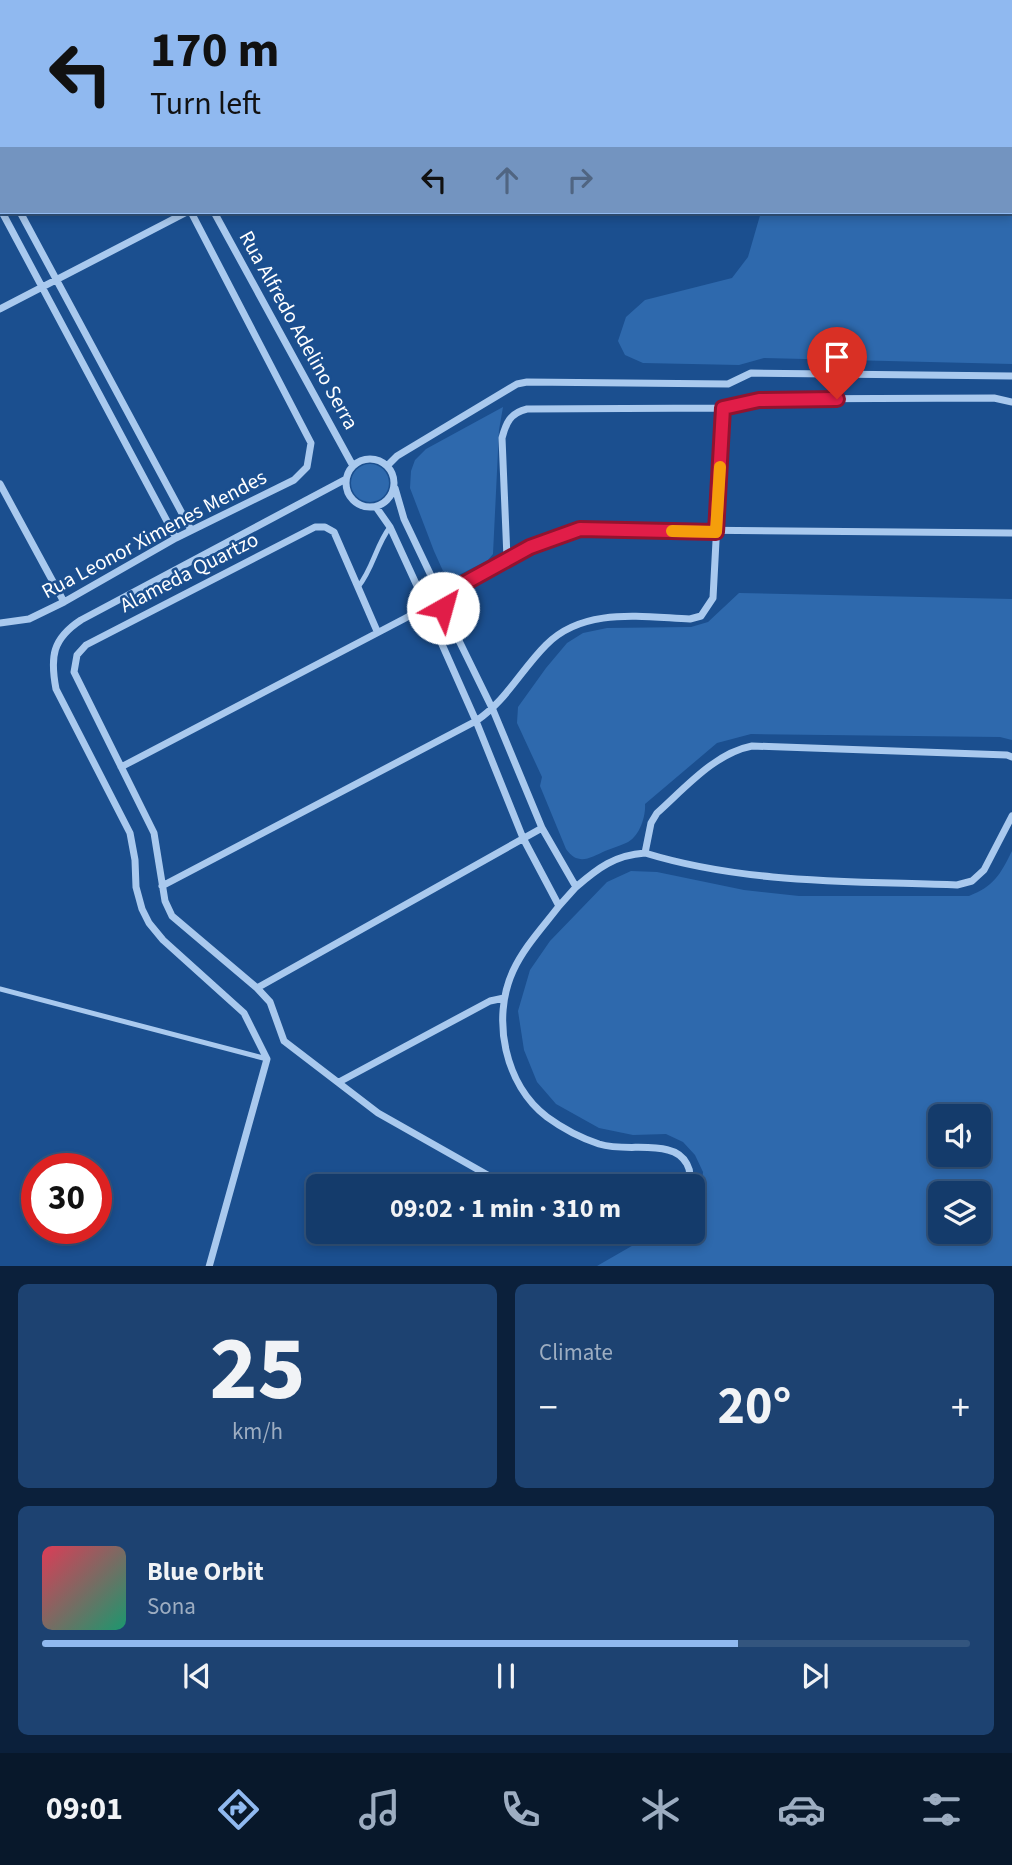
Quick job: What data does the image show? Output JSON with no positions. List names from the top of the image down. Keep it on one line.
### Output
{"streets":{"street":["Rua Alfredo Adelino Serra","Rua Leonor Ximenes Mendes","Alameda Quartzo"]},"page":{"turn":["170 m","Turn left"],"limit":"30","trip":"09:02 · 1 min · 310 m","tile":[["25","km/h"],"Climate"],"heat":["−","20°","+"],"song":["Blue Orbit","Sona"],"tabs":"09:01"}}
